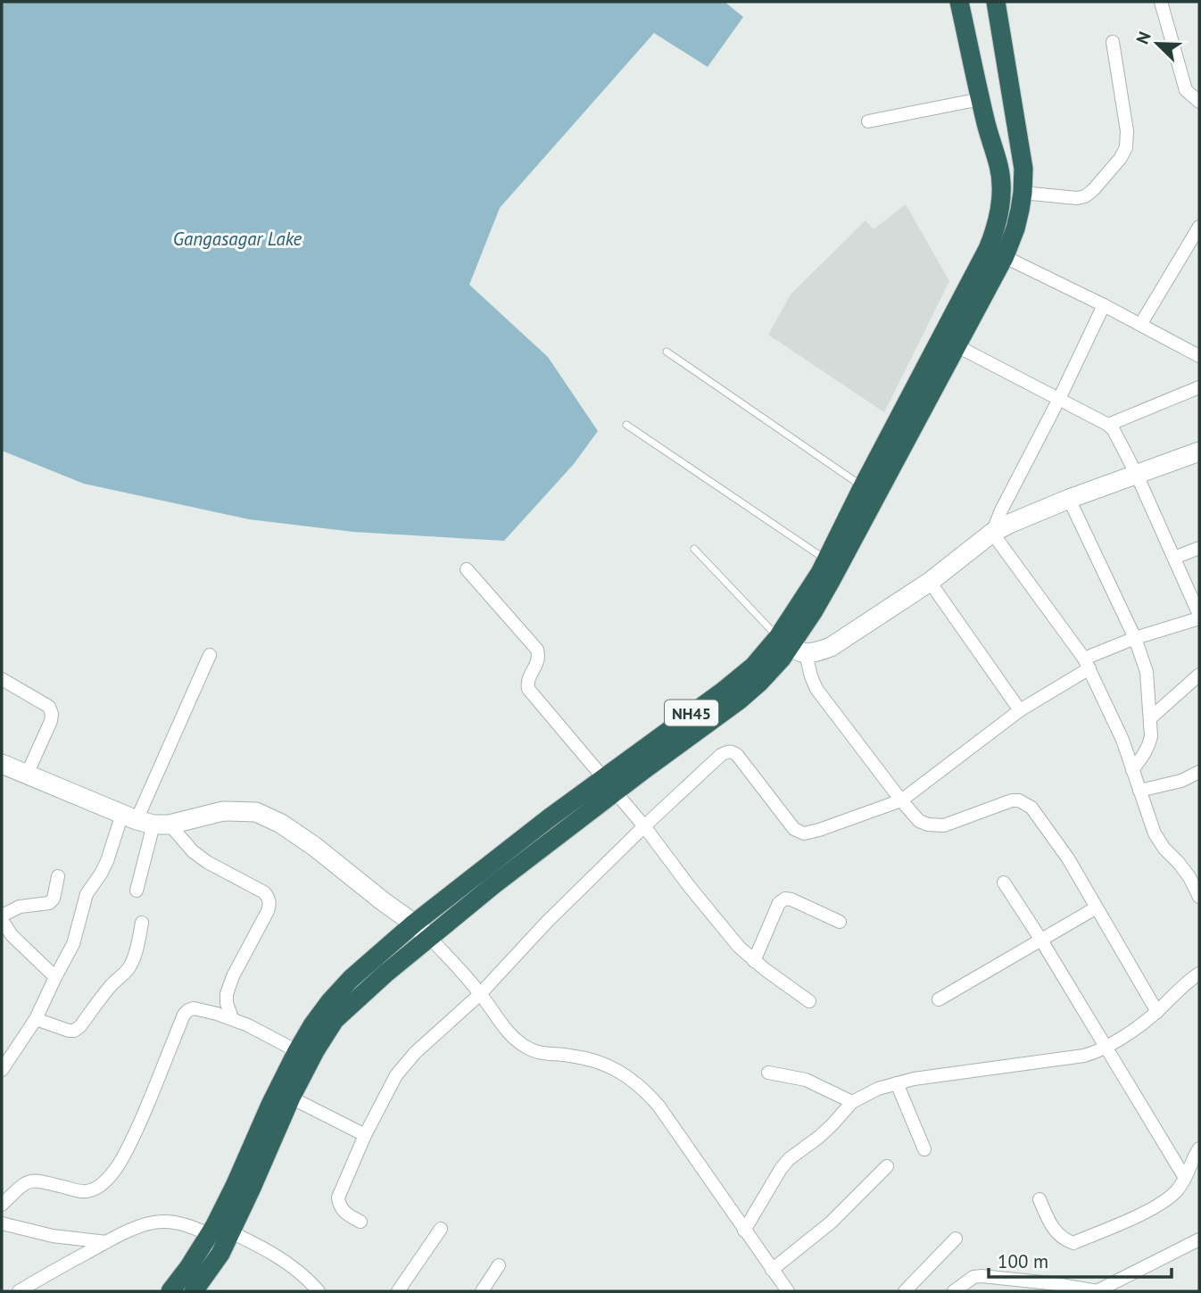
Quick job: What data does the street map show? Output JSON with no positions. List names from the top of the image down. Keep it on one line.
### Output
{"streets":{"highway":["NH45"]},"water":["Gangasagar Lake"],"scale_bar":"100 m","north":"top left"}
